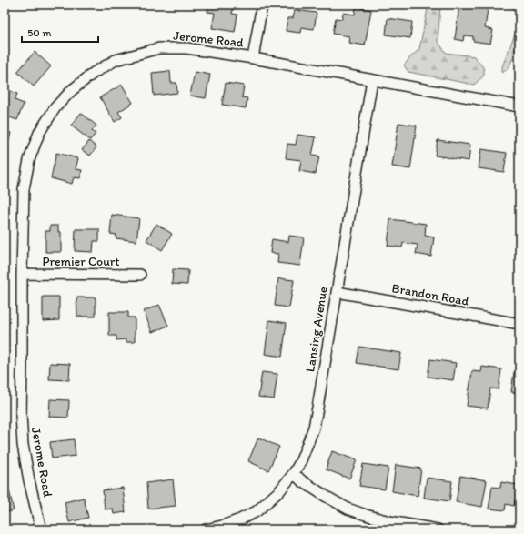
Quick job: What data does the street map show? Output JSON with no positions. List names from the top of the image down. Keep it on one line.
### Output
{"streets":{"street":["Jerome Road","Premier Court","Brandon Road","Lansing Avenue"]},"crossings":[["Jerome Road","Premier Court"],["Jerome Road","Lansing Avenue"],["Brandon Road","Lansing Avenue"]],"scale_bar":"50 m"}
